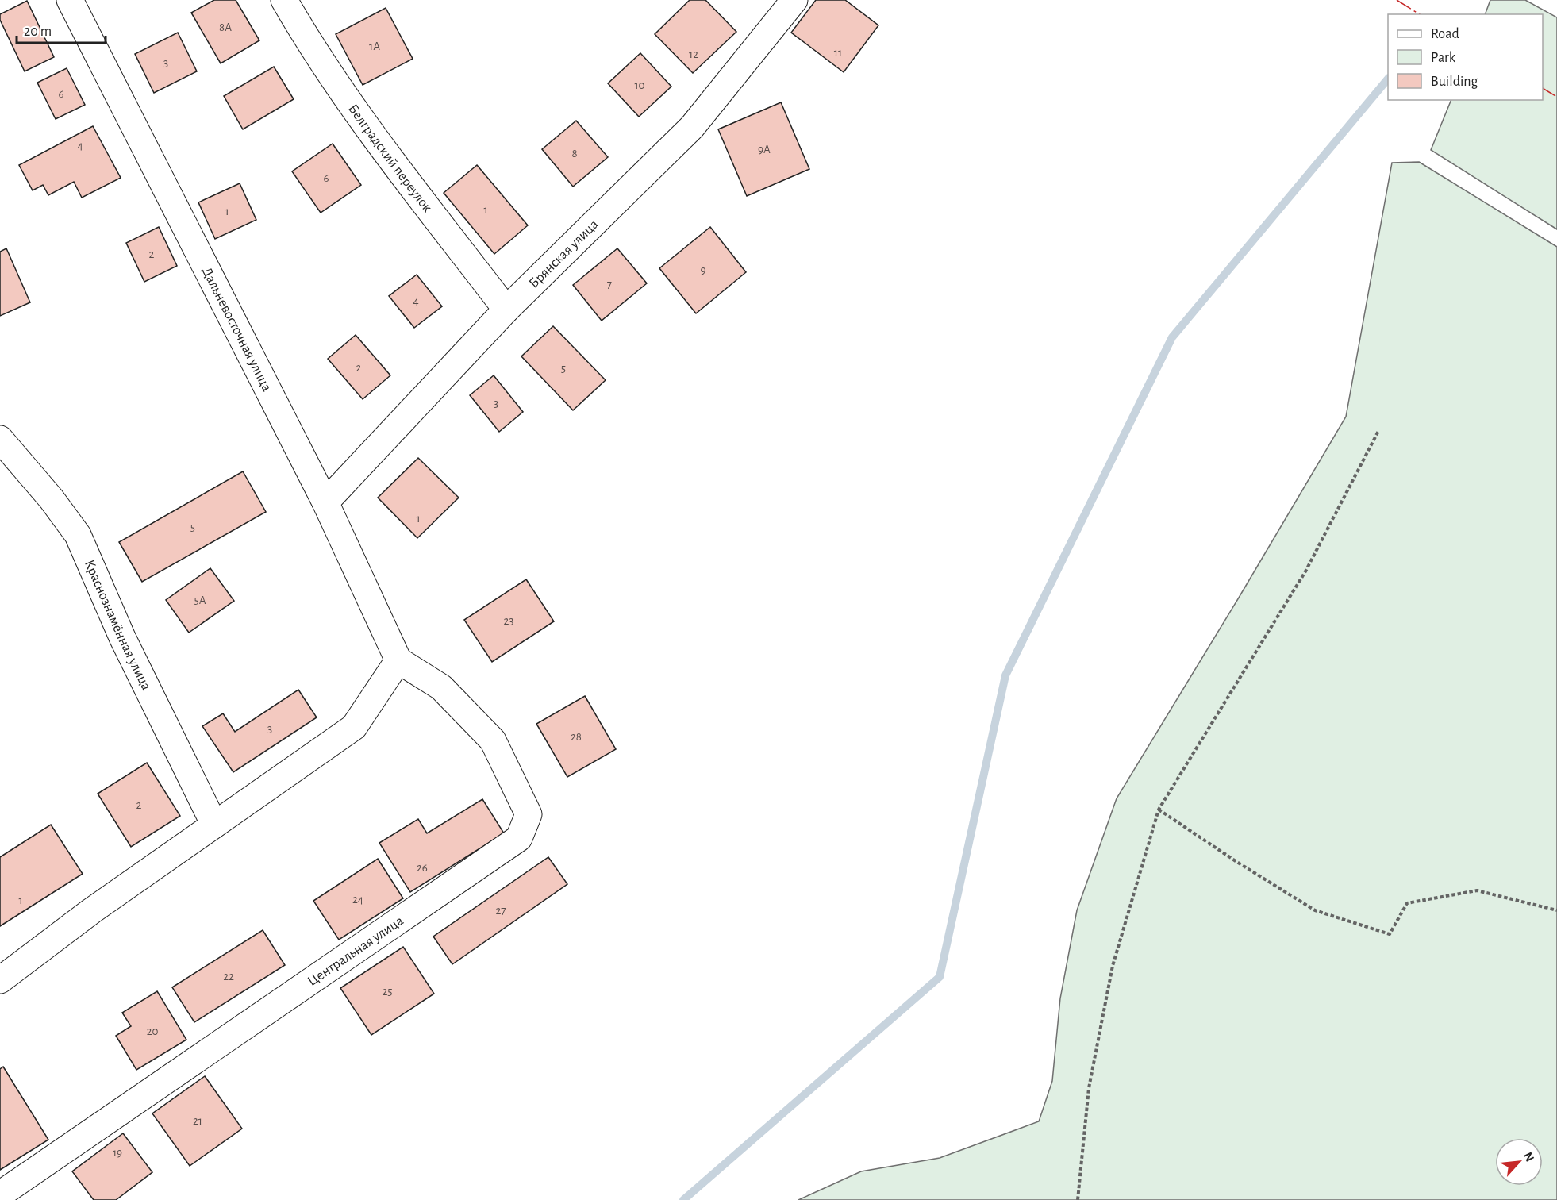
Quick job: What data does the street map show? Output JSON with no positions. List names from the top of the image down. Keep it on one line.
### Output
{"streets":{"street":["Белградский переулок","Брянская улица","Дальневосточная улица","Краснознамённая улица","Центральная улица"]},"crossings":[["Белградский переулок","Брянская улица"],["Брянская улица","Дальневосточная улица"],["Дальневосточная улица","Центральная улица"]],"house_numbers":["8А","1А","11","12","3","10","6","4","9А","8","6","1","1","2","9","7","4","2","5","3","1","5","5А","23","3","28","2","26","24","1","27","22","25","20","21","19"],"legend":["Road","Park","Building"],"scale_bar":"20 m","north":"top right"}
